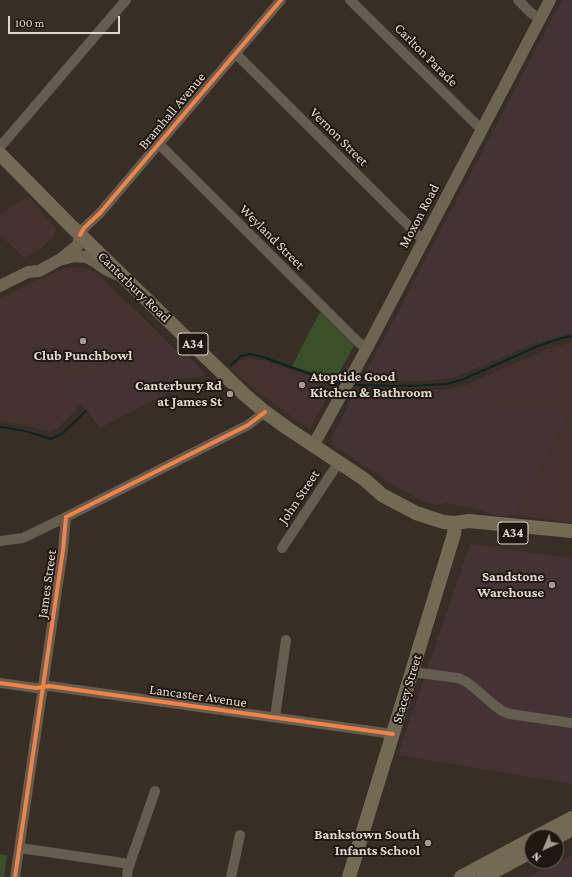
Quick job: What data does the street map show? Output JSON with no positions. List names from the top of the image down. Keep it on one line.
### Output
{"streets":{"highway":["Canterbury Road","A34","Stacey Street"],"main road":["Moxon Road"],"street":["Carlton Parade","Bramhall Avenue","Vernon Street","Weyland Street","John Street","James Street","Lancaster Avenue"]},"crossings":[["Carlton Parade","Moxon Road"],["Bramhall Avenue","Vernon Street"],["Bramhall Avenue","Weyland Street"],["Bramhall Avenue","Canterbury Road"],["Vernon Street","Moxon Road"],["Moxon Road","Weyland Street"],["Moxon Road","Canterbury Road"],["Canterbury Road","John Street"],["Canterbury Road","Stacey Street"],["James Street","Lancaster Avenue"],["Stacey Street","Lancaster Avenue"]],"places":["Club Punchbowl","Atoptide Good Kitchen & Bathroom","Canterbury Rd at James St","Sandstone Warehouse","Bankstown South Infants School"],"scale_bar":"100 m","north":"bottom left"}
